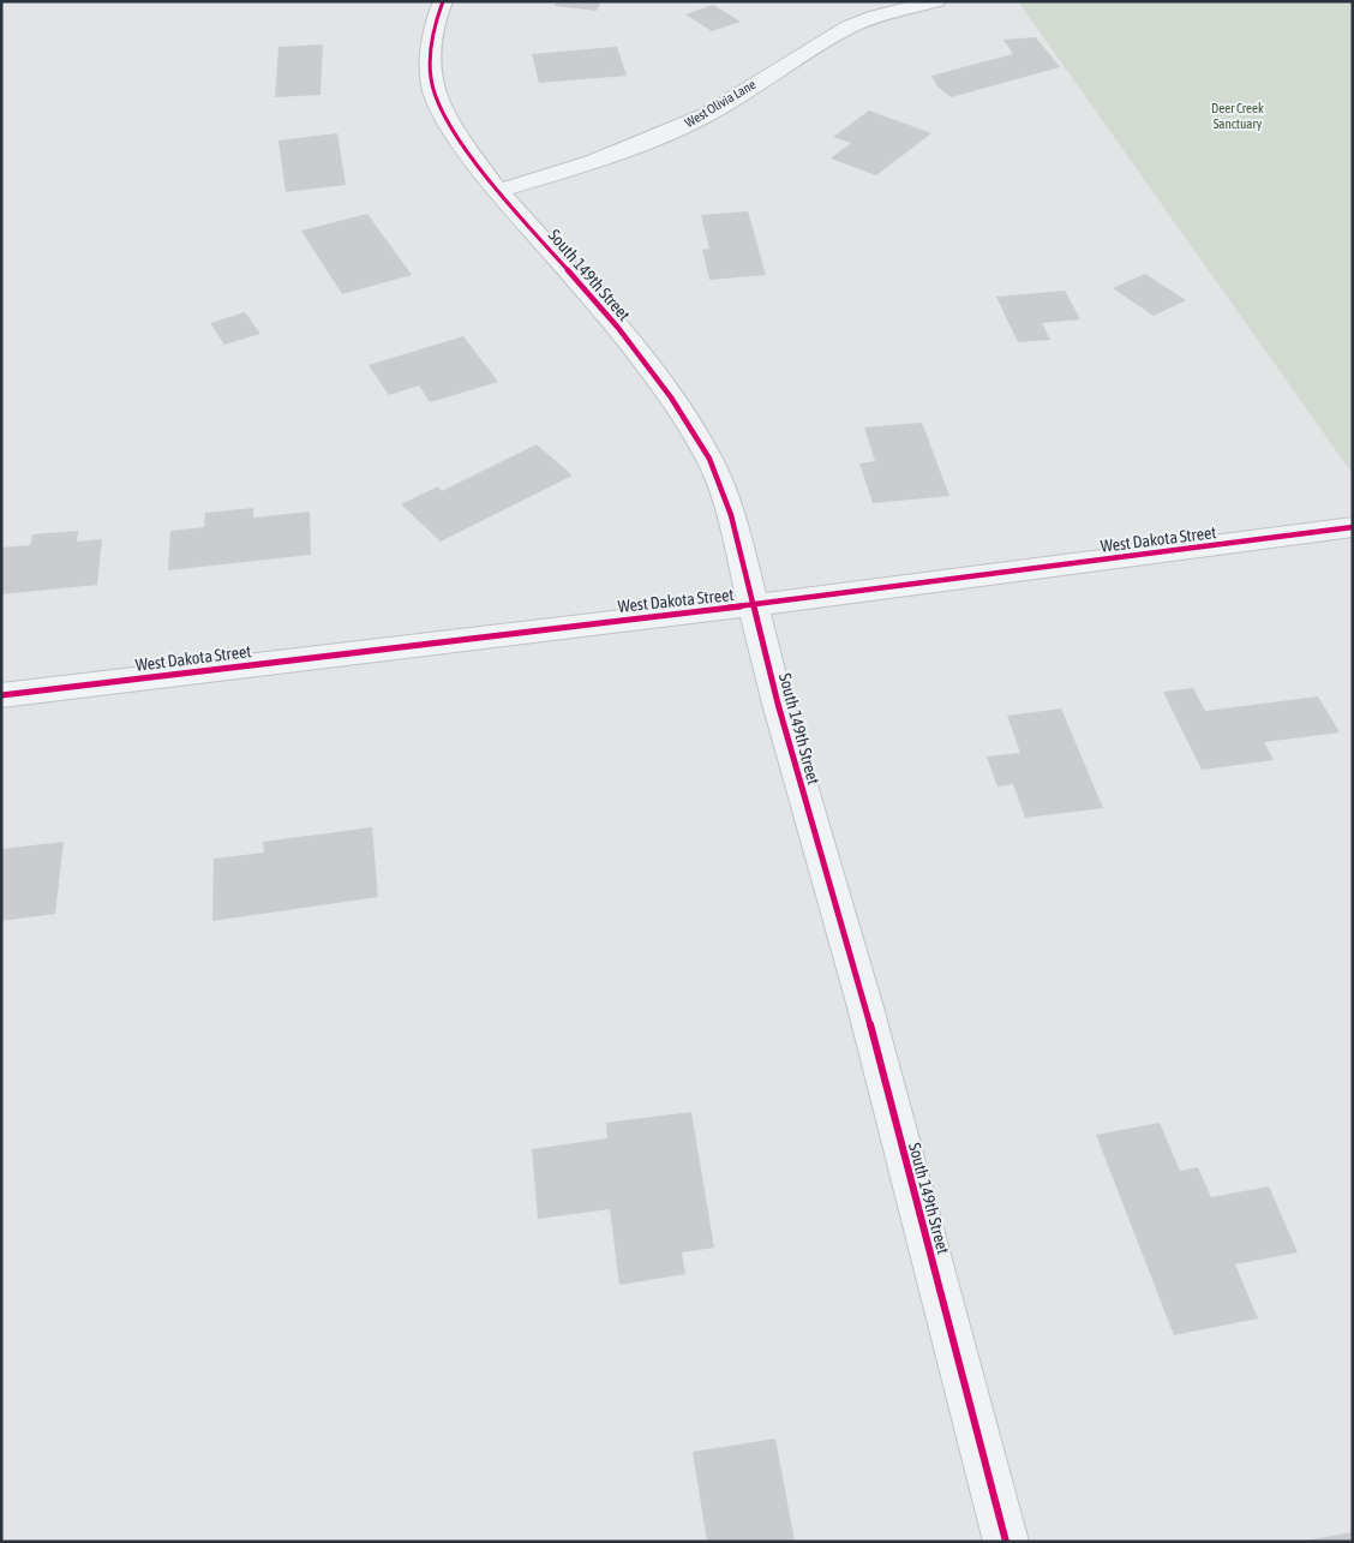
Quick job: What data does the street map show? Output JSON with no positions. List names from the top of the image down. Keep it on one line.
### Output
{"streets":{"street":["West Olivia Lane","South 149th Street","West Dakota Street"]},"crossings":[["West Olivia Lane","South 149th Street"],["South 149th Street","West Dakota Street"]],"parks":["Deer Creek Sanctuary"]}
